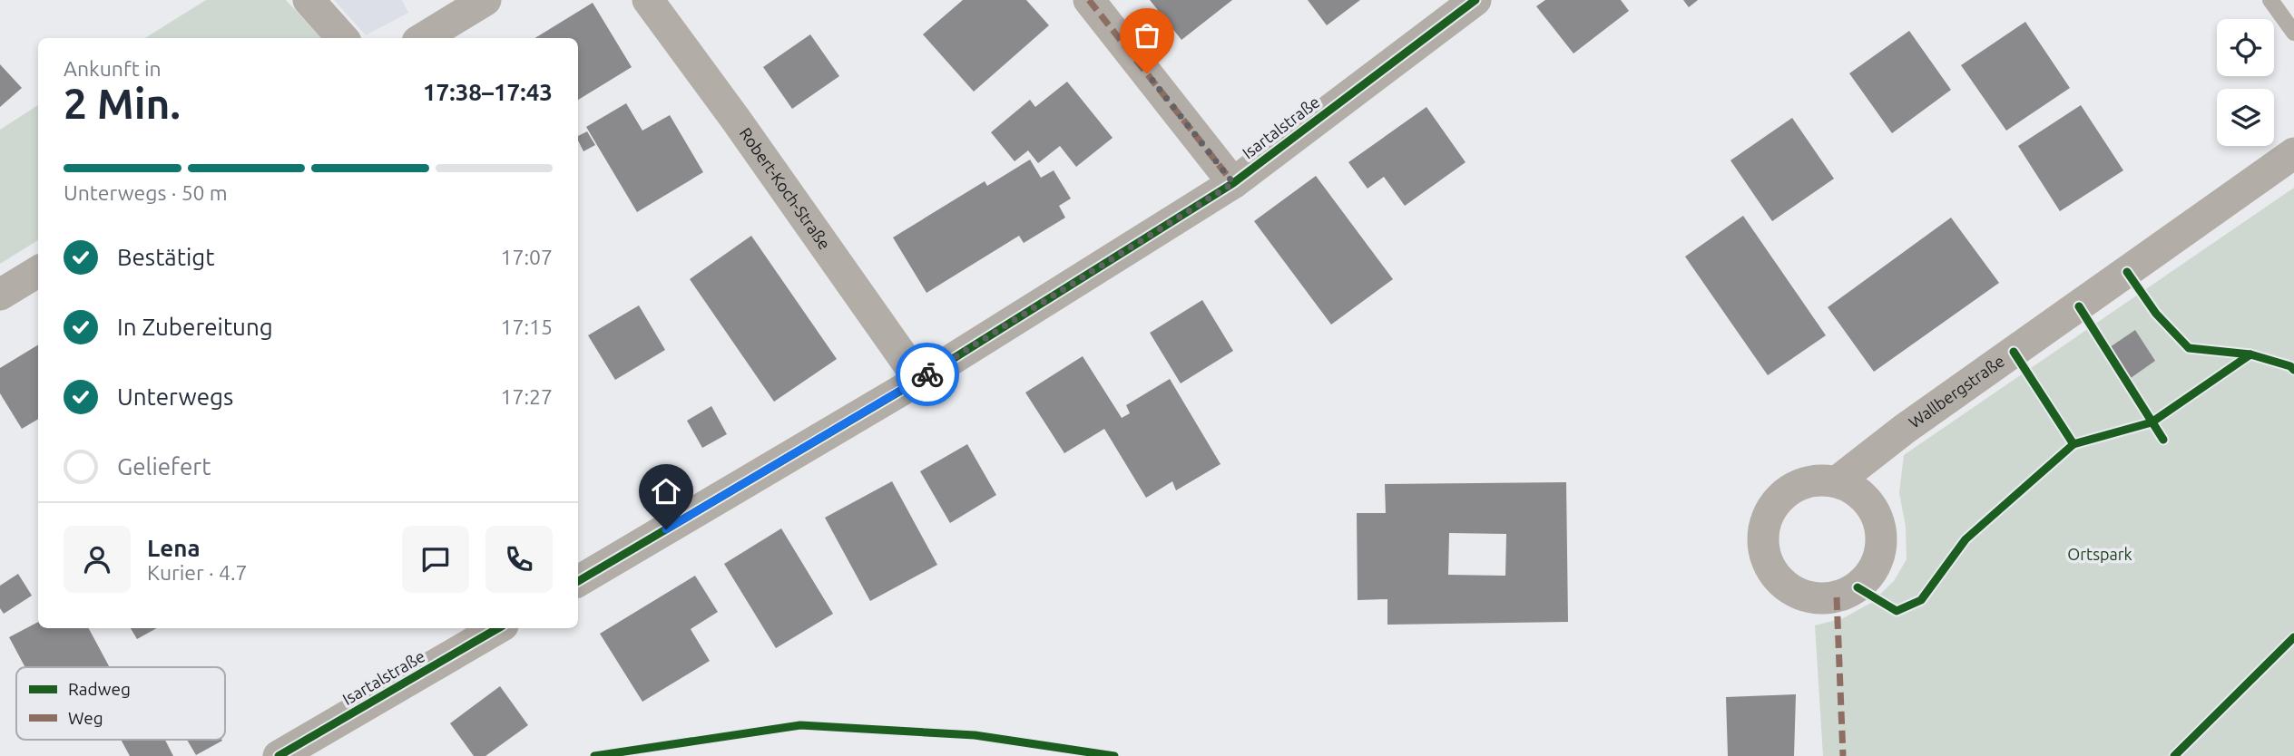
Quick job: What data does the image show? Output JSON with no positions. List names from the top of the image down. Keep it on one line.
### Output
{"streets":{"street":["Isartalstraße","Robert-Koch-Straße","Wallbergstraße"]},"crossings":[["Isartalstraße","Robert-Koch-Straße"]],"parks":["Ortspark"],"legend":["Radweg","Weg"],"page":{"heading":["2 Min.","Ankunft in","17:38–17:43"],"panel":["Lena","Kurier · 4.7"],"bar":"Unterwegs · 50 m","list":[["Bestätigt","17:07"],["In Zubereitung","17:15"],["Unterwegs","17:27"],"Geliefert"]}}
